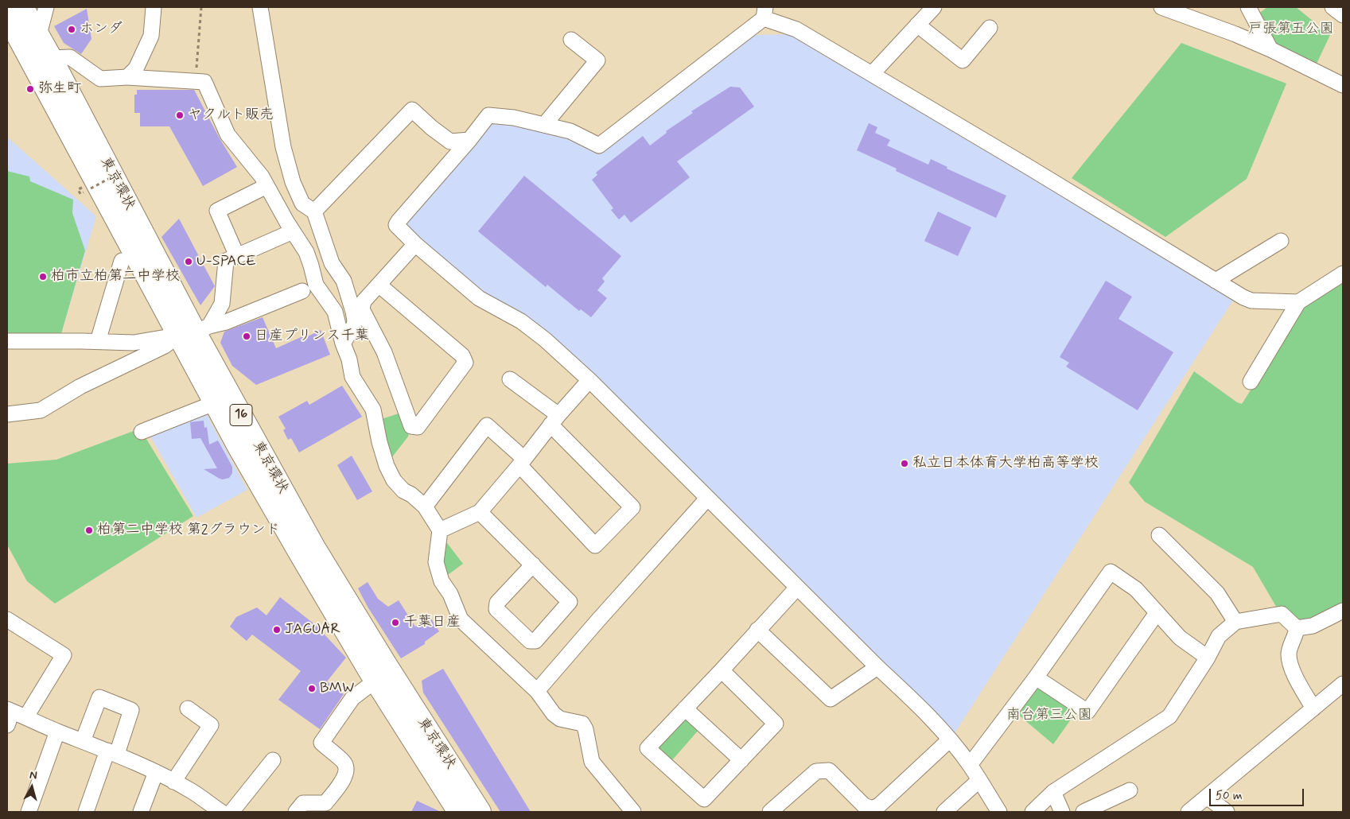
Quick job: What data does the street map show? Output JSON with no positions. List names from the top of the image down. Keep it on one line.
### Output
{"streets":{"highway":["東京環状","16"]},"parks":["戸張第五公園","南台第三公園"],"places":["ホンダ","弥生町","ヤクルト販売","U-SPACE","柏市立柏第二中学校","日産プリンス千葉","私立日本体育大学柏高等学校","柏第二中学校 第2グラウンド","千葉日産","JAGUAR","BMW"],"scale_bar":"50 m","north":"top"}
